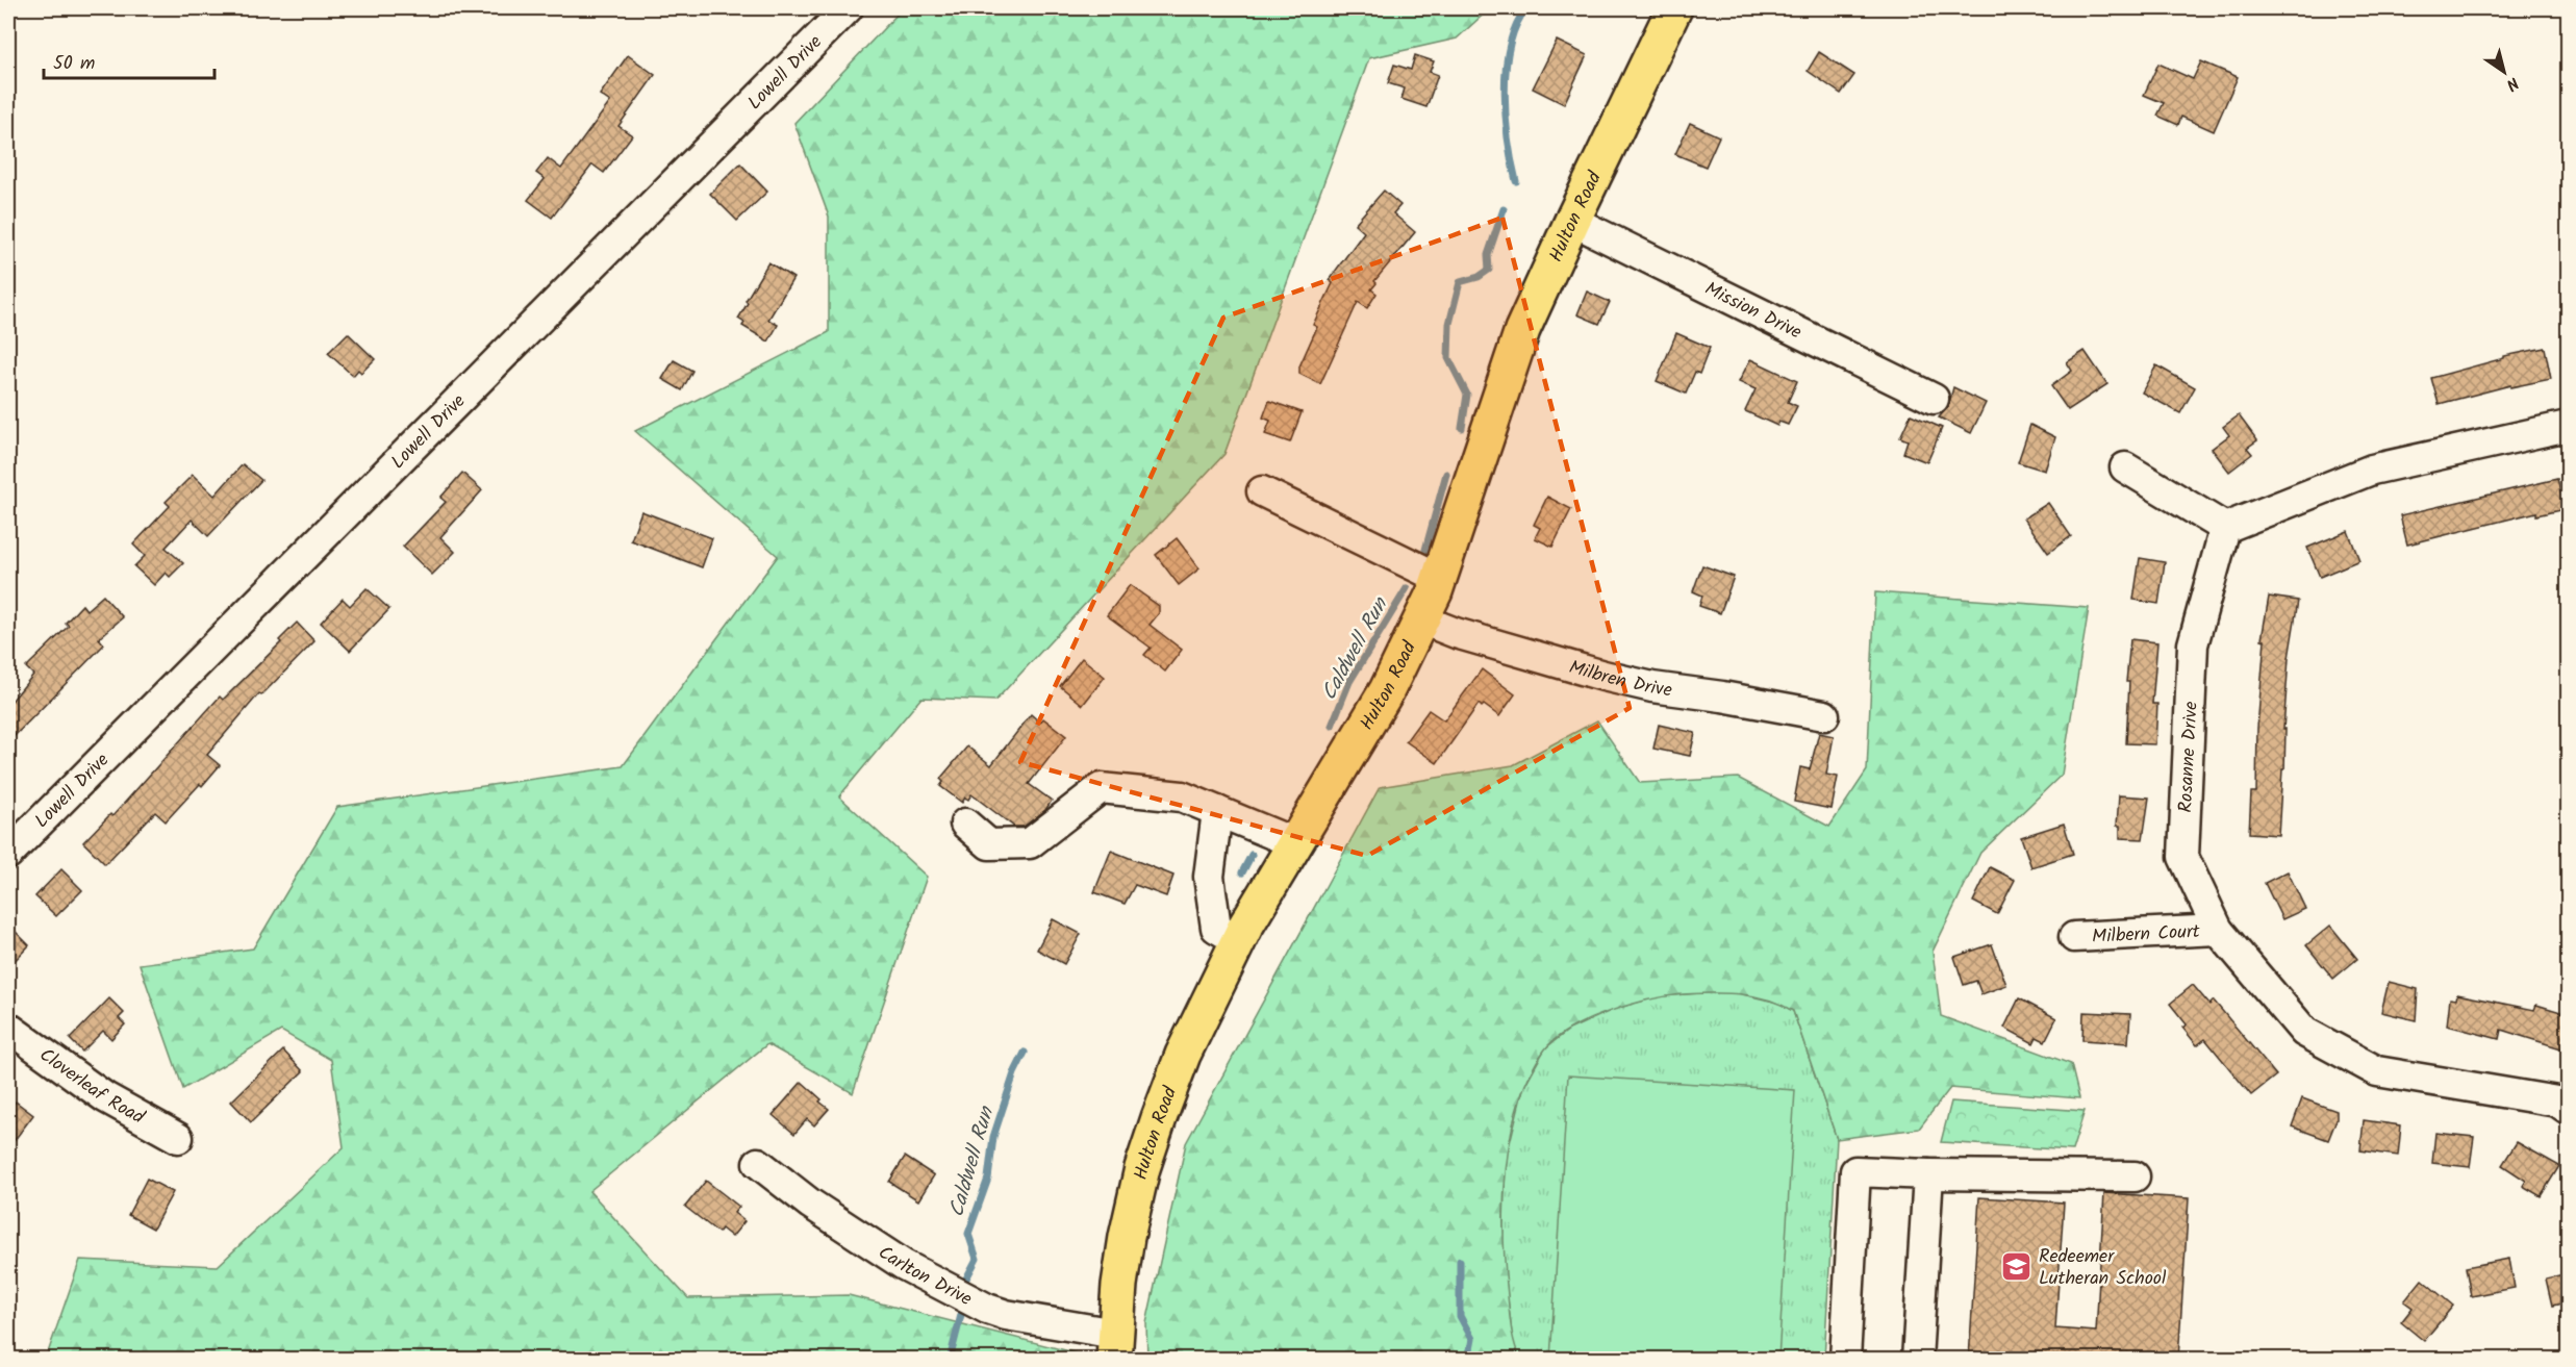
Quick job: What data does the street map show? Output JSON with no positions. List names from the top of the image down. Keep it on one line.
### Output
{"streets":{"main road":["Hulton Road"],"street":["Lowell Drive","Mission Drive","Milbren Drive","Rosanne Drive","Milbern Court","Cloverleaf Road","Carlton Drive"]},"crossings":[["Hulton Road","Mission Drive"],["Hulton Road","Milbren Drive"],["Hulton Road","Carlton Drive"],["Rosanne Drive","Milbern Court"]],"water":["Caldwell Run"],"places":{"school or university":["Redeemer Lutheran School"]},"scale_bar":"50 m","north":"bottom right"}
